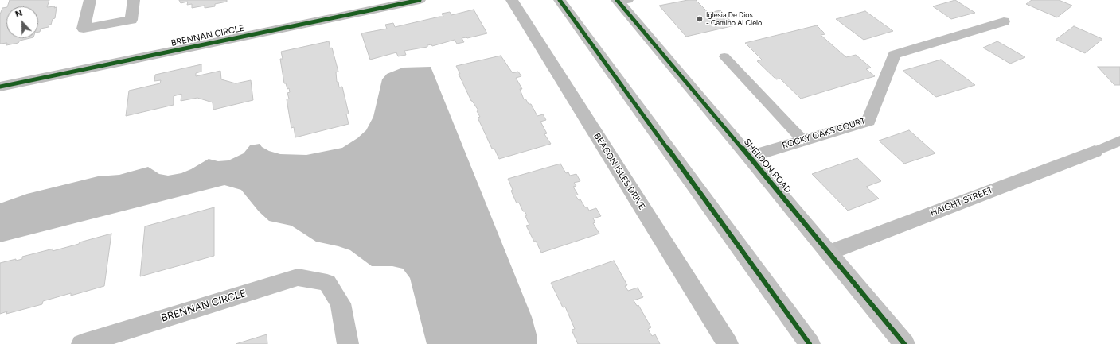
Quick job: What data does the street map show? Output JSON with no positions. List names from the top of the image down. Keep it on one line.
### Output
{"streets":{"main road":["SHELDON ROAD"],"street":["BRENNAN CIRCLE","ROCKY OAKS COURT","BEACON ISLES DRIVE","HAIGHT STREET"]},"crossings":[["ROCKY OAKS COURT","SHELDON ROAD"],["SHELDON ROAD","HAIGHT STREET"]],"places":["Iglesia De Dios - Camino Al Cielo"],"north":"top"}
